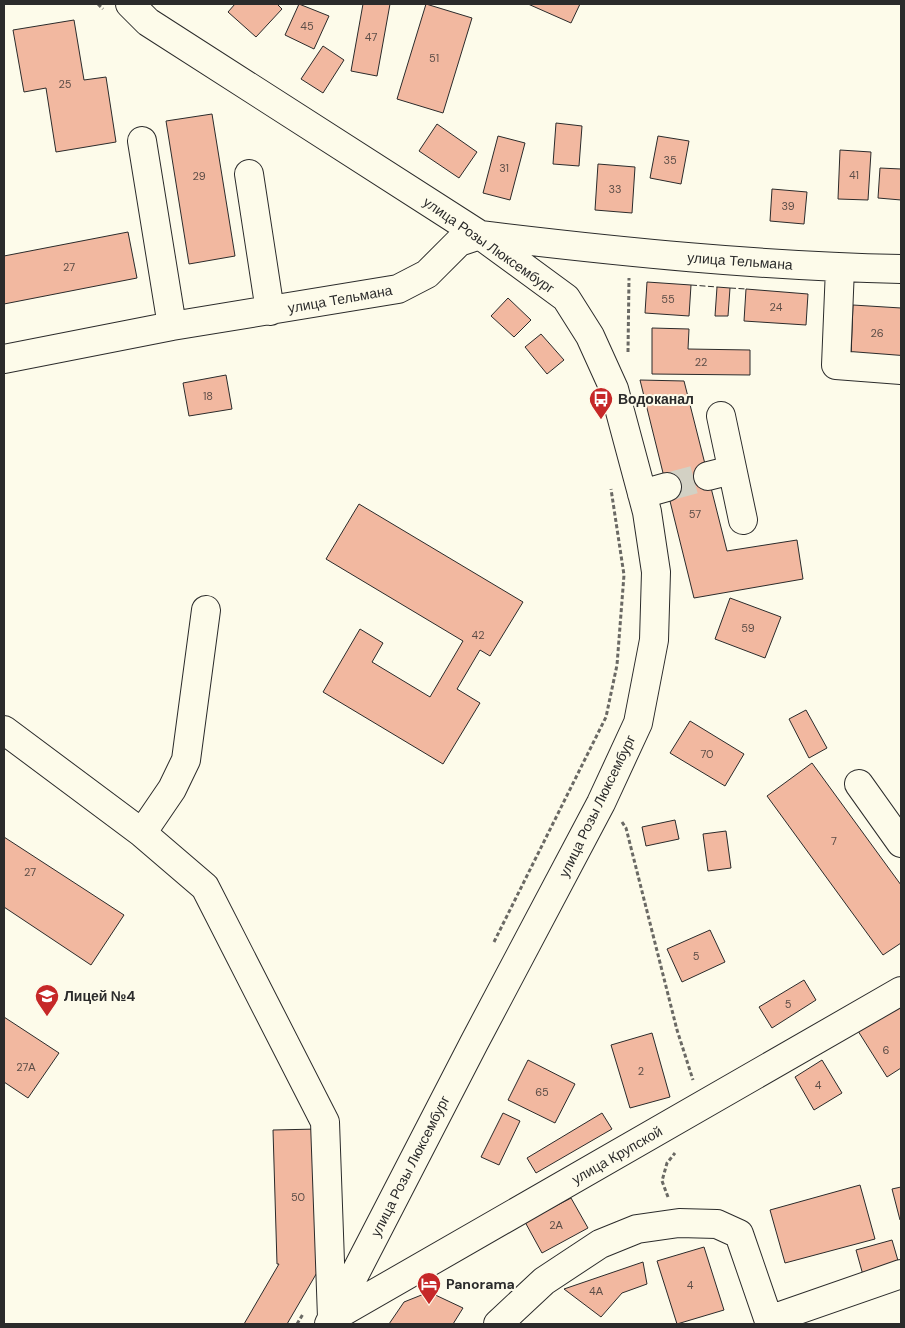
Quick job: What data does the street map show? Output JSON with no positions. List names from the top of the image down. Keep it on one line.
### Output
{"streets":{"street":["улица Розы Люксембург","улица Тельмана","улица Крупской"]},"crossings":[["улица Розы Люксембург","улица Тельмана"],["улица Розы Люксембург","улица Крупской"]],"places":{"bus stop":["Водоканал"],"school or university":["Лицей №4"],"hotel":["Panorama"]},"house_numbers":["45","47","51","25","35","31","41","29","33","39","27","55","24","26","22","18","57","59","42","70","7","27","5","5","6","27А","2","4","65","50","2А","4","4А"]}
